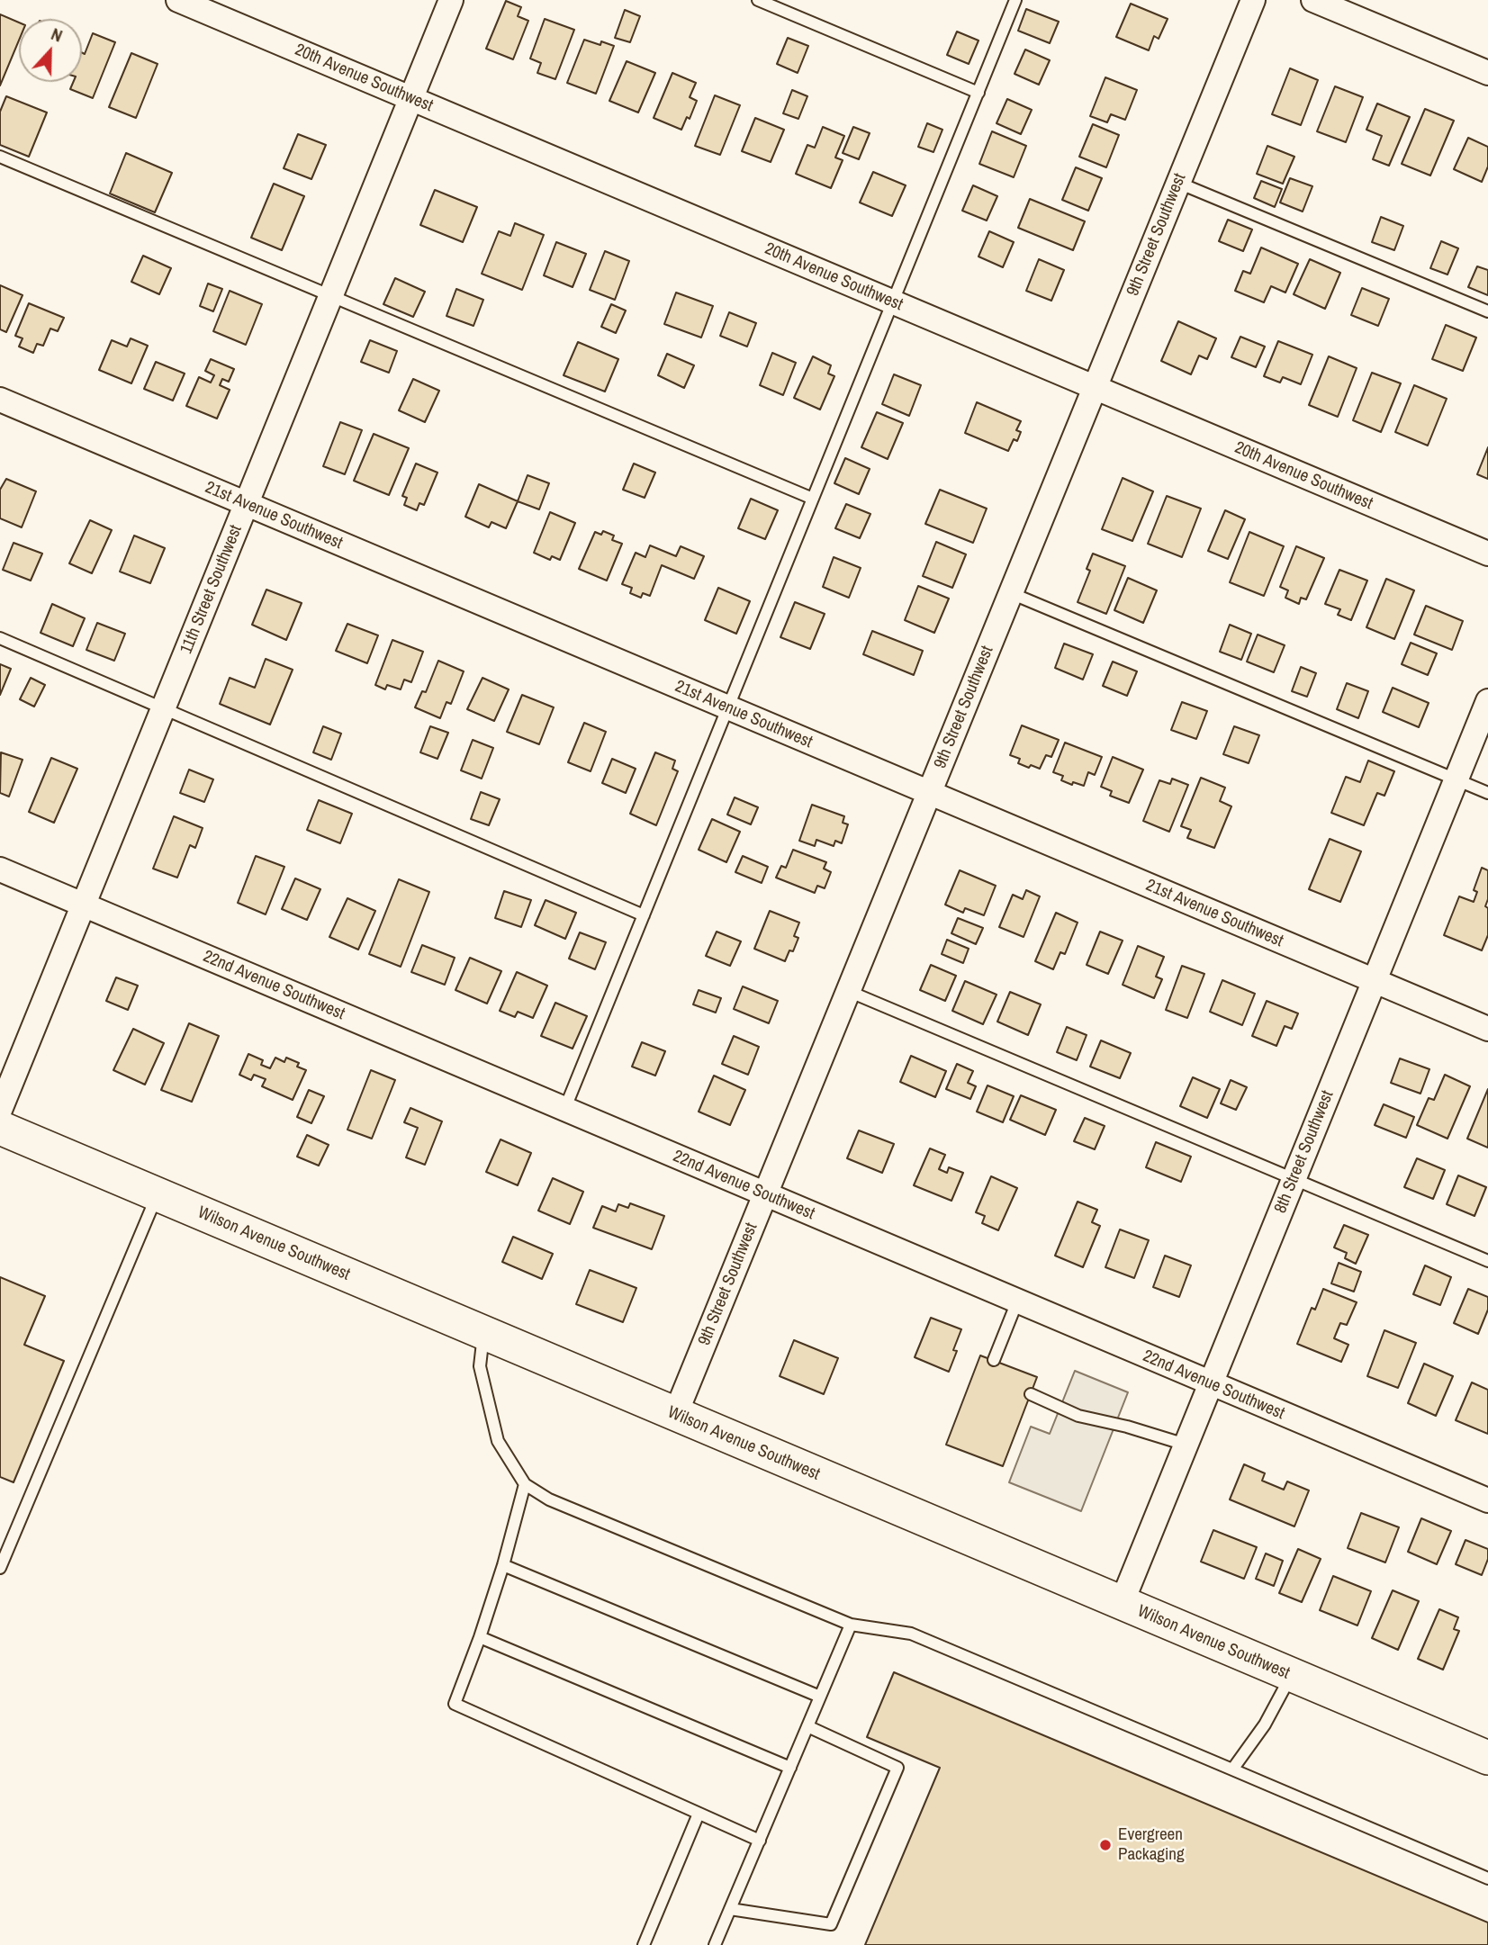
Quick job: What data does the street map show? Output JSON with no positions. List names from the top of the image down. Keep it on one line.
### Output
{"streets":{"main road":["Wilson Avenue Southwest"],"street":["20th Avenue Southwest","9th Street Southwest","21st Avenue Southwest","11th Street Southwest","22nd Avenue Southwest","8th Street Southwest"]},"crossings":[["20th Avenue Southwest","9th Street Southwest"],["20th Avenue Southwest","11th Street Southwest"],["9th Street Southwest","21st Avenue Southwest"],["9th Street Southwest","22nd Avenue Southwest"],["9th Street Southwest","Wilson Avenue Southwest"],["21st Avenue Southwest","11th Street Southwest"],["21st Avenue Southwest","8th Street Southwest"],["11th Street Southwest","22nd Avenue Southwest"],["22nd Avenue Southwest","8th Street Southwest"],["8th Street Southwest","Wilson Avenue Southwest"]],"places":["Evergreen Packaging"],"north":"top"}
